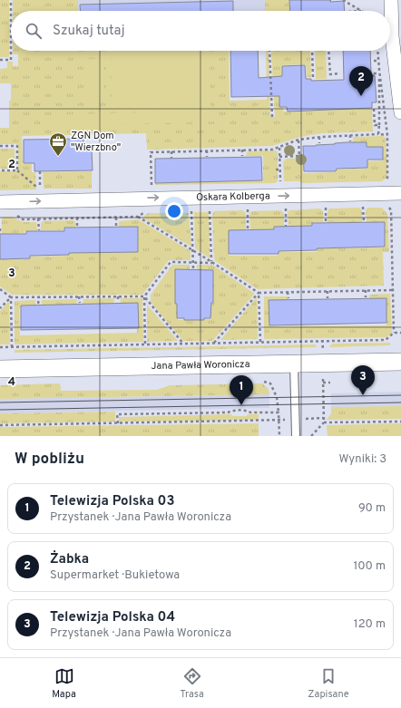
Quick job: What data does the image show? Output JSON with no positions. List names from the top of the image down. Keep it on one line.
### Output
{"streets":{"street":["Oskara Kolberga","Jana Pawła Woronicza"]},"one_way":["Oskara Kolberga"],"places":{"office":["ZGN Dom \"Wierzbno\""]},"page":{"search":"Szukaj tutaj","pins":["2","3","1"],"heading":["W pobliżu","Wyniki: 3"],"list":[{"mark":"1","name":"Telewizja Polska 03","note":"Przystanek · Jana Pawła Woronicza","value":"90 m"},{"mark":"2","name":"Żabka","note":"Supermarket · Bukietowa","value":"100 m"},{"mark":"3","name":"Telewizja Polska 04","note":"Przystanek · Jana Pawła Woronicza","value":"120 m"}],"nav":["Mapa","Trasa","Zapisane"]},"grid":{"rows":["2","3","4"]}}
